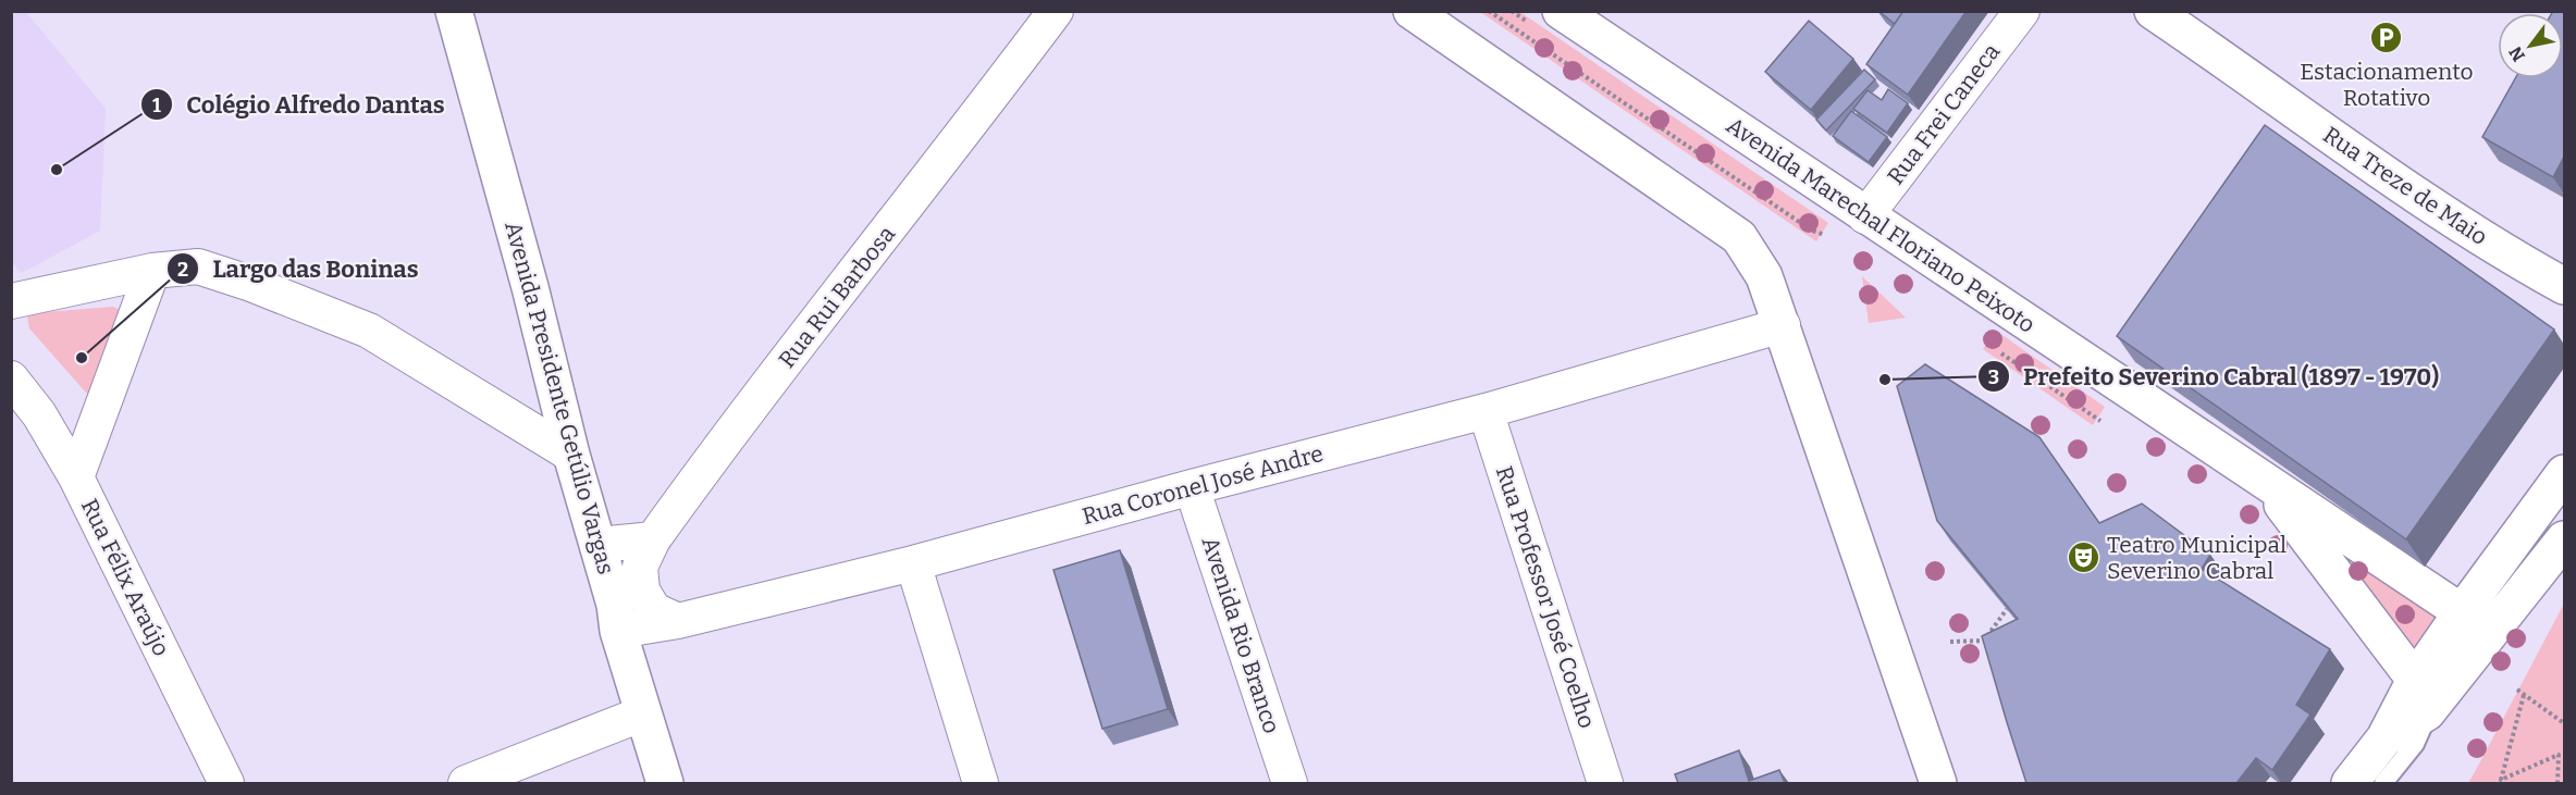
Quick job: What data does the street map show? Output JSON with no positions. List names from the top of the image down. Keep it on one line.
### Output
{"streets":{"main road":["Rua Treze de Maio","Avenida Marechal Floriano Peixoto","Avenida Presidente Getúlio Vargas"],"street":["Rua Frei Caneca","Rua Rui Barbosa","Rua Coronel José Andre","Rua Félix Araújo","Rua Professor José Coelho","Avenida Rio Branco"]},"crossings":[["Rua Frei Caneca","Avenida Marechal Floriano Peixoto"],["Rua Rui Barbosa","Rua Coronel José Andre"],["Avenida Presidente Getúlio Vargas","Rua Coronel José Andre"],["Rua Coronel José Andre","Rua Professor José Coelho"],["Rua Coronel José Andre","Avenida Rio Branco"]],"places":{"parking":["Estacionamento Rotativo"],"other":["Colégio Alfredo Dantas","Largo das Boninas","Prefeito Severino Cabral (1897 - 1970)"],"theatre":["Teatro Municipal Severino Cabral"]},"north":"bottom left"}
